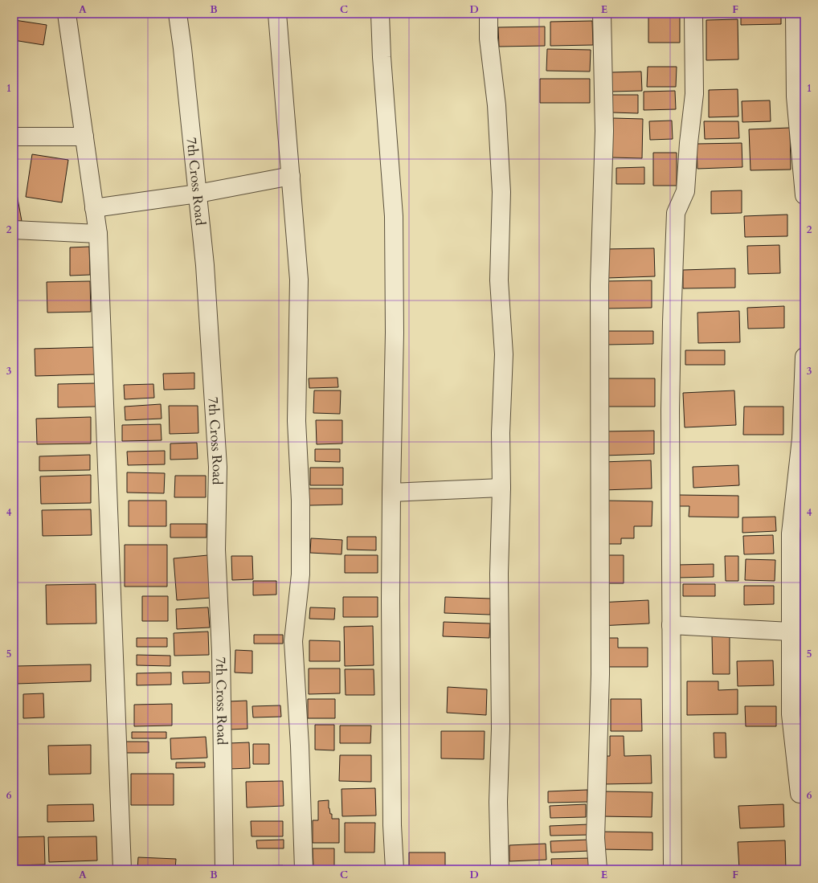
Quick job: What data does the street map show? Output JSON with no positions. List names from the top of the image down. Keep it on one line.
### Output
{"streets":{"street":["7th Cross Road"]},"grid":{"columns":["A","B","C","D","E","F"],"rows":["1","2","3","4","5","6"]}}
